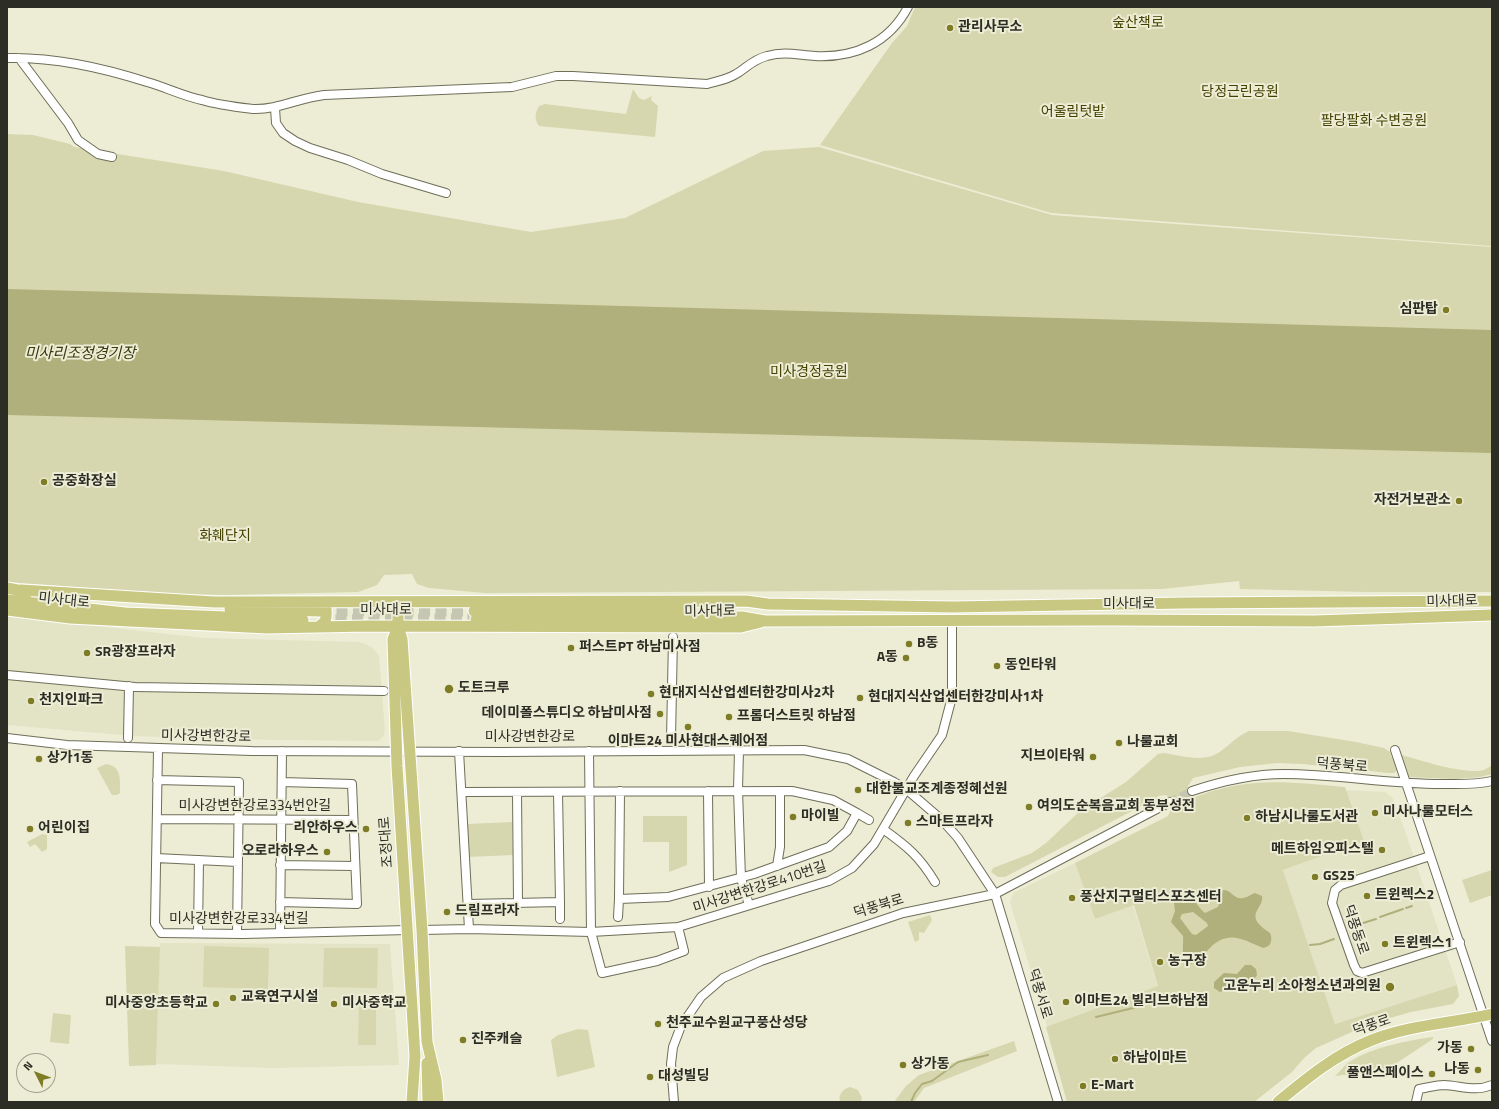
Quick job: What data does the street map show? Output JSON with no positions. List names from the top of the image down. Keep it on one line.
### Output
{"streets":{"main road":["미사대로","조정대로","덕풍로"],"street":["미사강변한강로","덕풍북로","미사강변한강로334번안길","미사강변한강로410번길","미사강변한강로334번길","덕풍동로","덕풍서로"]},"crossings":[["미사대로","조정대로"],["미사대로","미사강변한강로410번길"],["미사강변한강로","덕풍북로"],["미사강변한강로","조정대로"],["미사강변한강로","미사강변한강로410번길"],["미사강변한강로","미사강변한강로334번길"],["미사강변한강로","덕풍서로"],["덕풍북로","덕풍서로"],["미사강변한강로334번안길","미사강변한강로334번길"],["조정대로","미사강변한강로410번길"],["조정대로","미사강변한강로334번길"]],"water":["미사리조정경기장"],"parks":["숲산책로","당정근린공원","어울림텃밭","팔당팔화 수변공원","미사경정공원","화훼단지"],"places":["관리사무소","심판탑","공중화장실","자전거보관소","B동","퍼스트PT 하남미사점","SR광장프라자","A동","동인타워","도트크루","현대지식산업센터한강미사2차","현대지식산업센터한강미사1차","천지인파크","데이미폴스튜디오 하남미사점","프롬더스트릿 하남점","이마트24 미사현대스퀘어점","나룰교회","지브이타워","상가1동","대한불교조계종정혜선원","여의도순복음교회 동부성전","미사나룰모터스","마이빌","하남시나룰도서관","스마트프라자","어린이집","리안하우스","메트하임오피스텔","오로라하우스","GS25","트윈렉스2","풍산지구멀티스포츠센터","드림프라자","트윈렉스1","농구장","고운누리 소아청소년과의원","교육연구시설","이마트24 빌리브하남점","미사중앙초등학교","미사중학교","천주교수원교구풍산성당","진주캐슬","가동","하남이마트","상가동","나동","풀앤스페이스","대성빌딩","E-Mart"],"north":"top left"}
